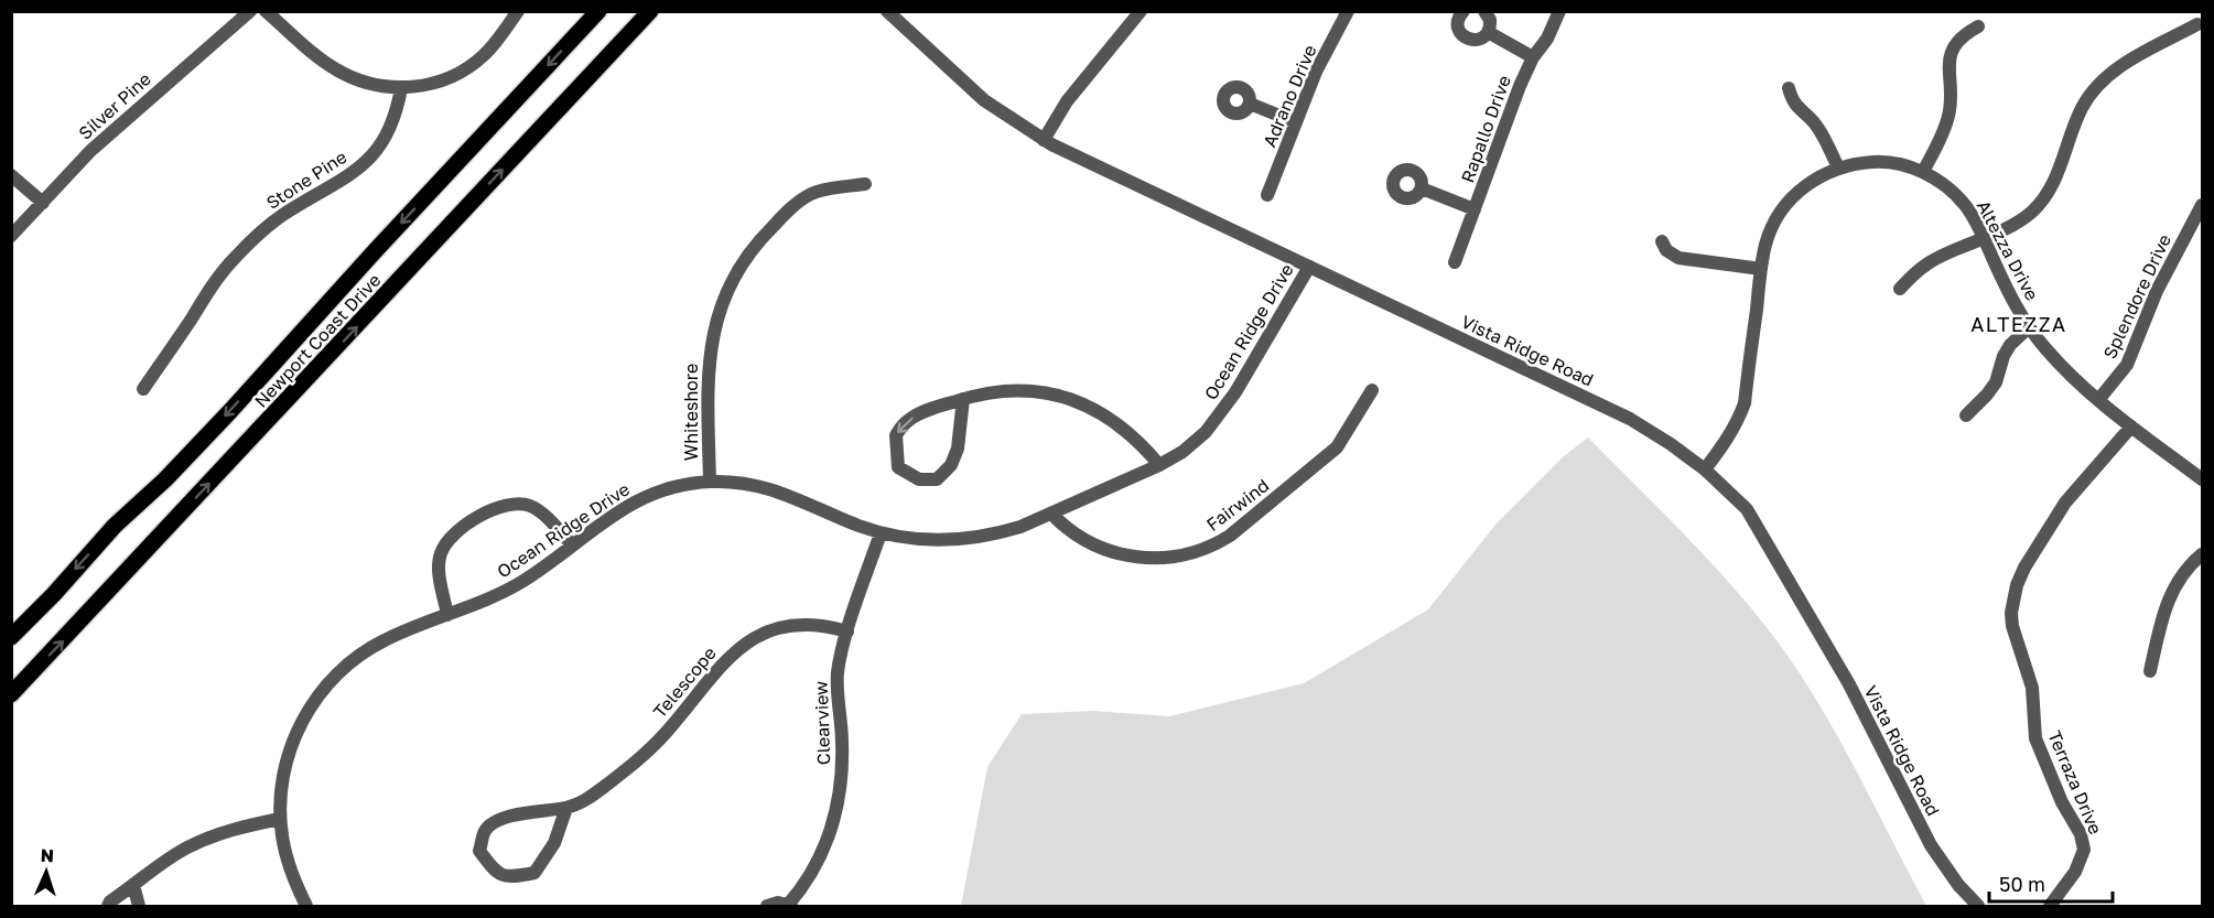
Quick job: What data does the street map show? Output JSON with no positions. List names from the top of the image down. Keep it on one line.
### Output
{"streets":{"main road":["Newport Coast Drive"],"street":["Adrano Drive","Silver Pine","Rapallo Drive","Stone Pine","Altezza Drive","Splendore Drive","Ocean Ridge Drive","Vista Ridge Road","Whiteshore","Fairwind","Telescope","Clearview","Terraza Drive"]},"crossings":[["Altezza Drive","Splendore Drive"],["Altezza Drive","Vista Ridge Road"],["Altezza Drive","Terraza Drive"],["Ocean Ridge Drive","Vista Ridge Road"],["Ocean Ridge Drive","Whiteshore"],["Ocean Ridge Drive","Fairwind"],["Ocean Ridge Drive","Clearview"],["Telescope","Clearview"]],"districts":["ALTEZZA"],"scale_bar":"50 m","north":"top"}
